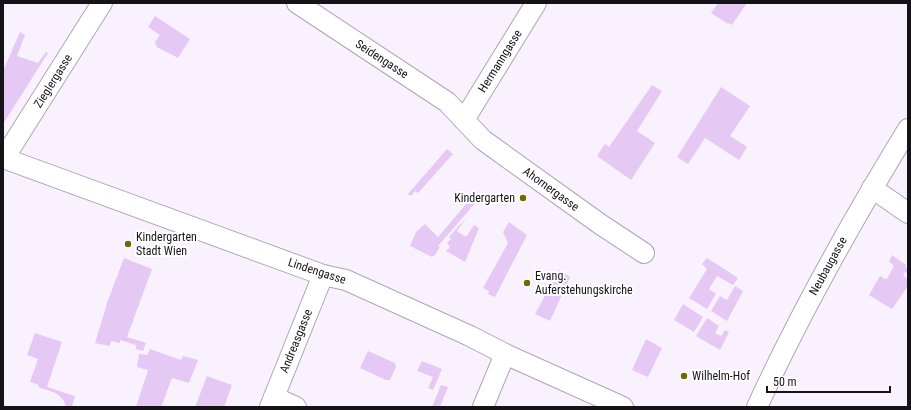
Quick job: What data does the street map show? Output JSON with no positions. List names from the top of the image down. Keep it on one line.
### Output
{"streets":{"street":["Seidengasse","Hermanngasse","Zieglergasse","Ahornergasse","Neubaugasse","Lindengasse","Andreasgasse"]},"crossings":[["Seidengasse","Hermanngasse"],["Seidengasse","Ahornergasse"],["Hermanngasse","Ahornergasse"],["Zieglergasse","Lindengasse"],["Lindengasse","Andreasgasse"]],"places":["Kindergarten","Kindergarten Stadt Wien","Evang. Auferstehungskirche","Wilhelm-Hof"],"scale_bar":"50 m"}
